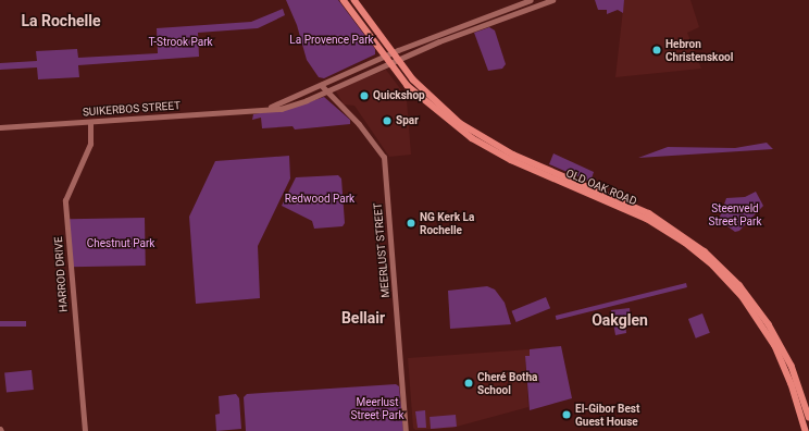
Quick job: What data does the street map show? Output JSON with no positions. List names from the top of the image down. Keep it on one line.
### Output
{"streets":{"main road":["OLD OAK ROAD"],"street":["SUIKERBOS STREET","MEERLUST STREET","HARROD DRIVE"]},"crossings":[["SUIKERBOS STREET","OLD OAK ROAD"],["SUIKERBOS STREET","MEERLUST STREET"],["SUIKERBOS STREET","HARROD DRIVE"]],"districts":["La Rochelle","Bellair","Oakglen"],"parks":["La Provence Park","T-Strook Park","Redwood Park","Steenveld Street Park","Chestnut Park","Meerlust Street Park"],"places":["Hebron Christenskool","Quickshop","Spar","NG Kerk La Rochelle","Cheré Botha School","El-Gibor Best Guest House"]}
